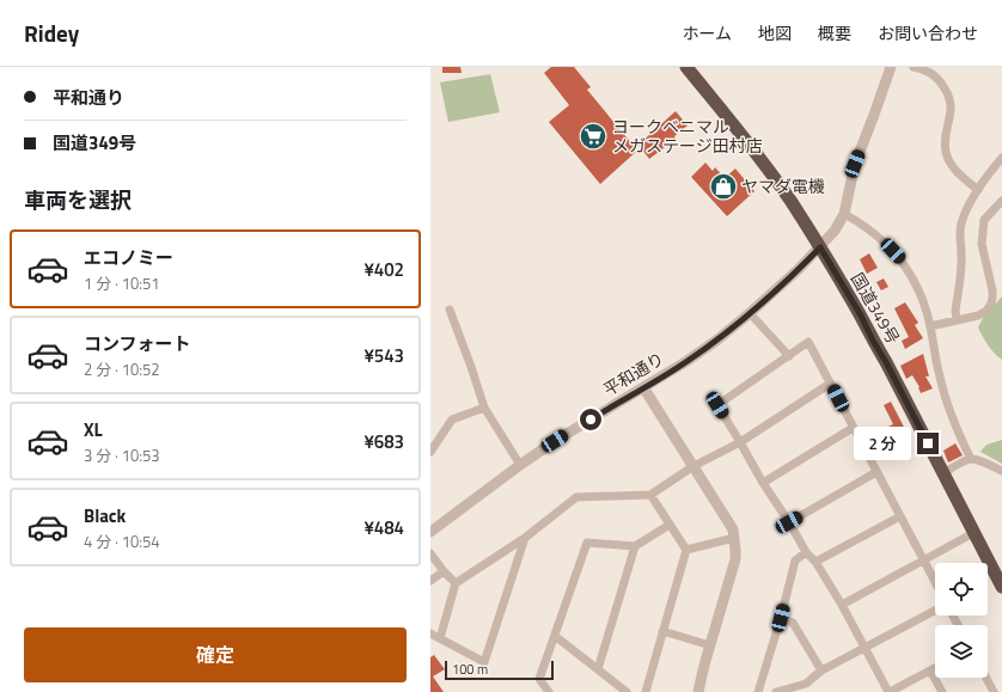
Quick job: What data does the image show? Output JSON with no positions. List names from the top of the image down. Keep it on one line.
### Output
{"streets":{"highway":["国道349号"],"street":["平和通り"]},"crossings":[["国道349号","平和通り"]],"places":{"supermarket":["ヨークベニマル メガステージ田村店"],"shop":["ヤマダ電機"]},"scale_bar":"100 m","page":{"header":"Ridey","nav":["ホーム","地図","概要","お問い合わせ"],"banner":["平和通り","国道349号"],"heading":"車両を選択","list":[{"name":"エコノミー","note":"1 分 · 10:51","value":"¥402"},{"name":"コンフォート","note":"2 分 · 10:52","value":"¥543"},{"name":"XL","note":"3 分 · 10:53","value":"¥683"},{"name":"Black","note":"4 分 · 10:54","value":"¥484"}],"bubble":"2 分","buttons":"確定","scale":"100 m"}}
